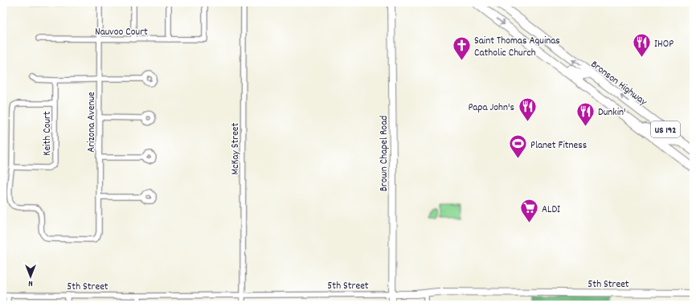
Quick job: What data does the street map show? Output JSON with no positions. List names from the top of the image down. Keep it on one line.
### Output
{"streets":{"highway":["Bronson Highway","US 192"],"street":["Nauvoo Court","Arizona Avenue","Keith Court","McKay Street","Brown Chapel Road","5th Street"]},"crossings":[["Nauvoo Court","Arizona Avenue"],["Arizona Avenue","Keith Court"],["McKay Street","5th Street"],["Brown Chapel Road","5th Street"]],"places":{"restaurant":["IHOP","Papa John's","Dunkin'"],"church":["Saint Thomas Aquinas Catholic Church"],"sports":["Planet Fitness"],"supermarket":["ALDI"]},"north":"bottom"}
